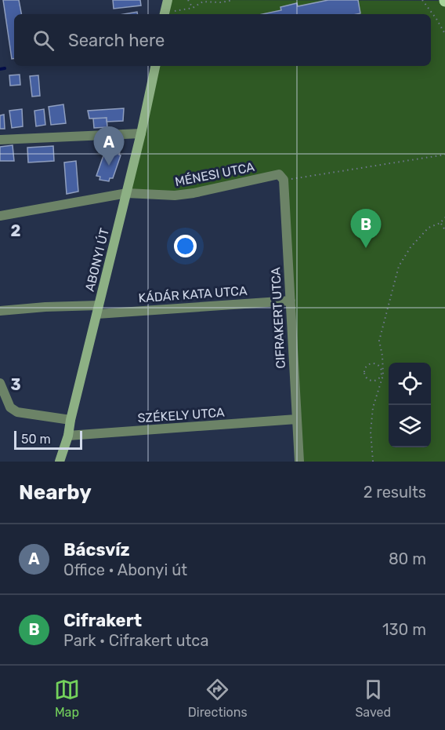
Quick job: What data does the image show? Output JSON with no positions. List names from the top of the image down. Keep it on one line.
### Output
{"streets":{"street":["MÉNESI UTCA","ABONYI ÚT","KÁDÁR KATA UTCA","CIFRAKERT UTCA","SZÉKELY UTCA"]},"crossings":[["MÉNESI UTCA","ABONYI ÚT"],["MÉNESI UTCA","CIFRAKERT UTCA"],["ABONYI ÚT","KÁDÁR KATA UTCA"],["ABONYI ÚT","SZÉKELY UTCA"],["KÁDÁR KATA UTCA","CIFRAKERT UTCA"],["CIFRAKERT UTCA","SZÉKELY UTCA"]],"scale_bar":"50 m","page":{"search":"Search here","pins":["A","B"],"scale":"50 m","heading":["Nearby","2 results"],"list":[{"mark":"A","name":"Bácsvíz","note":"Office · Abonyi út","value":"80 m"},{"mark":"B","name":"Cifrakert","note":"Park · Cifrakert utca","value":"130 m"}],"nav":["Map","Directions","Saved"]},"grid":{"rows":["2","3"]}}
